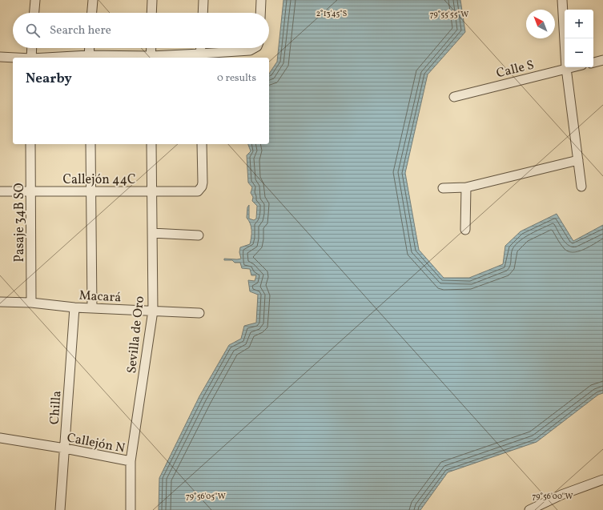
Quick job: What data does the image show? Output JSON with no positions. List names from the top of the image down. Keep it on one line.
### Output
{"streets":{"street":["Calle S","Callejón 44C","Pasaje 34B SO","Macará","Sevilla de Oro","Chilla","Callejón N"]},"crossings":[["Callejón 44C","Pasaje 34B SO"],["Callejón 44C","Sevilla de Oro"],["Pasaje 34B SO","Macará"],["Macará","Sevilla de Oro"],["Macará","Chilla"],["Sevilla de Oro","Callejón N"],["Chilla","Callejón N"]],"north":"top left","page":{"map_buttons":["+","−"],"search":"Search here","heading":["Nearby","0 results"]},"coordinates":["2°13'45\"S","79°55'55\"W","79°56'05\"W","79°56'00\"W"]}
